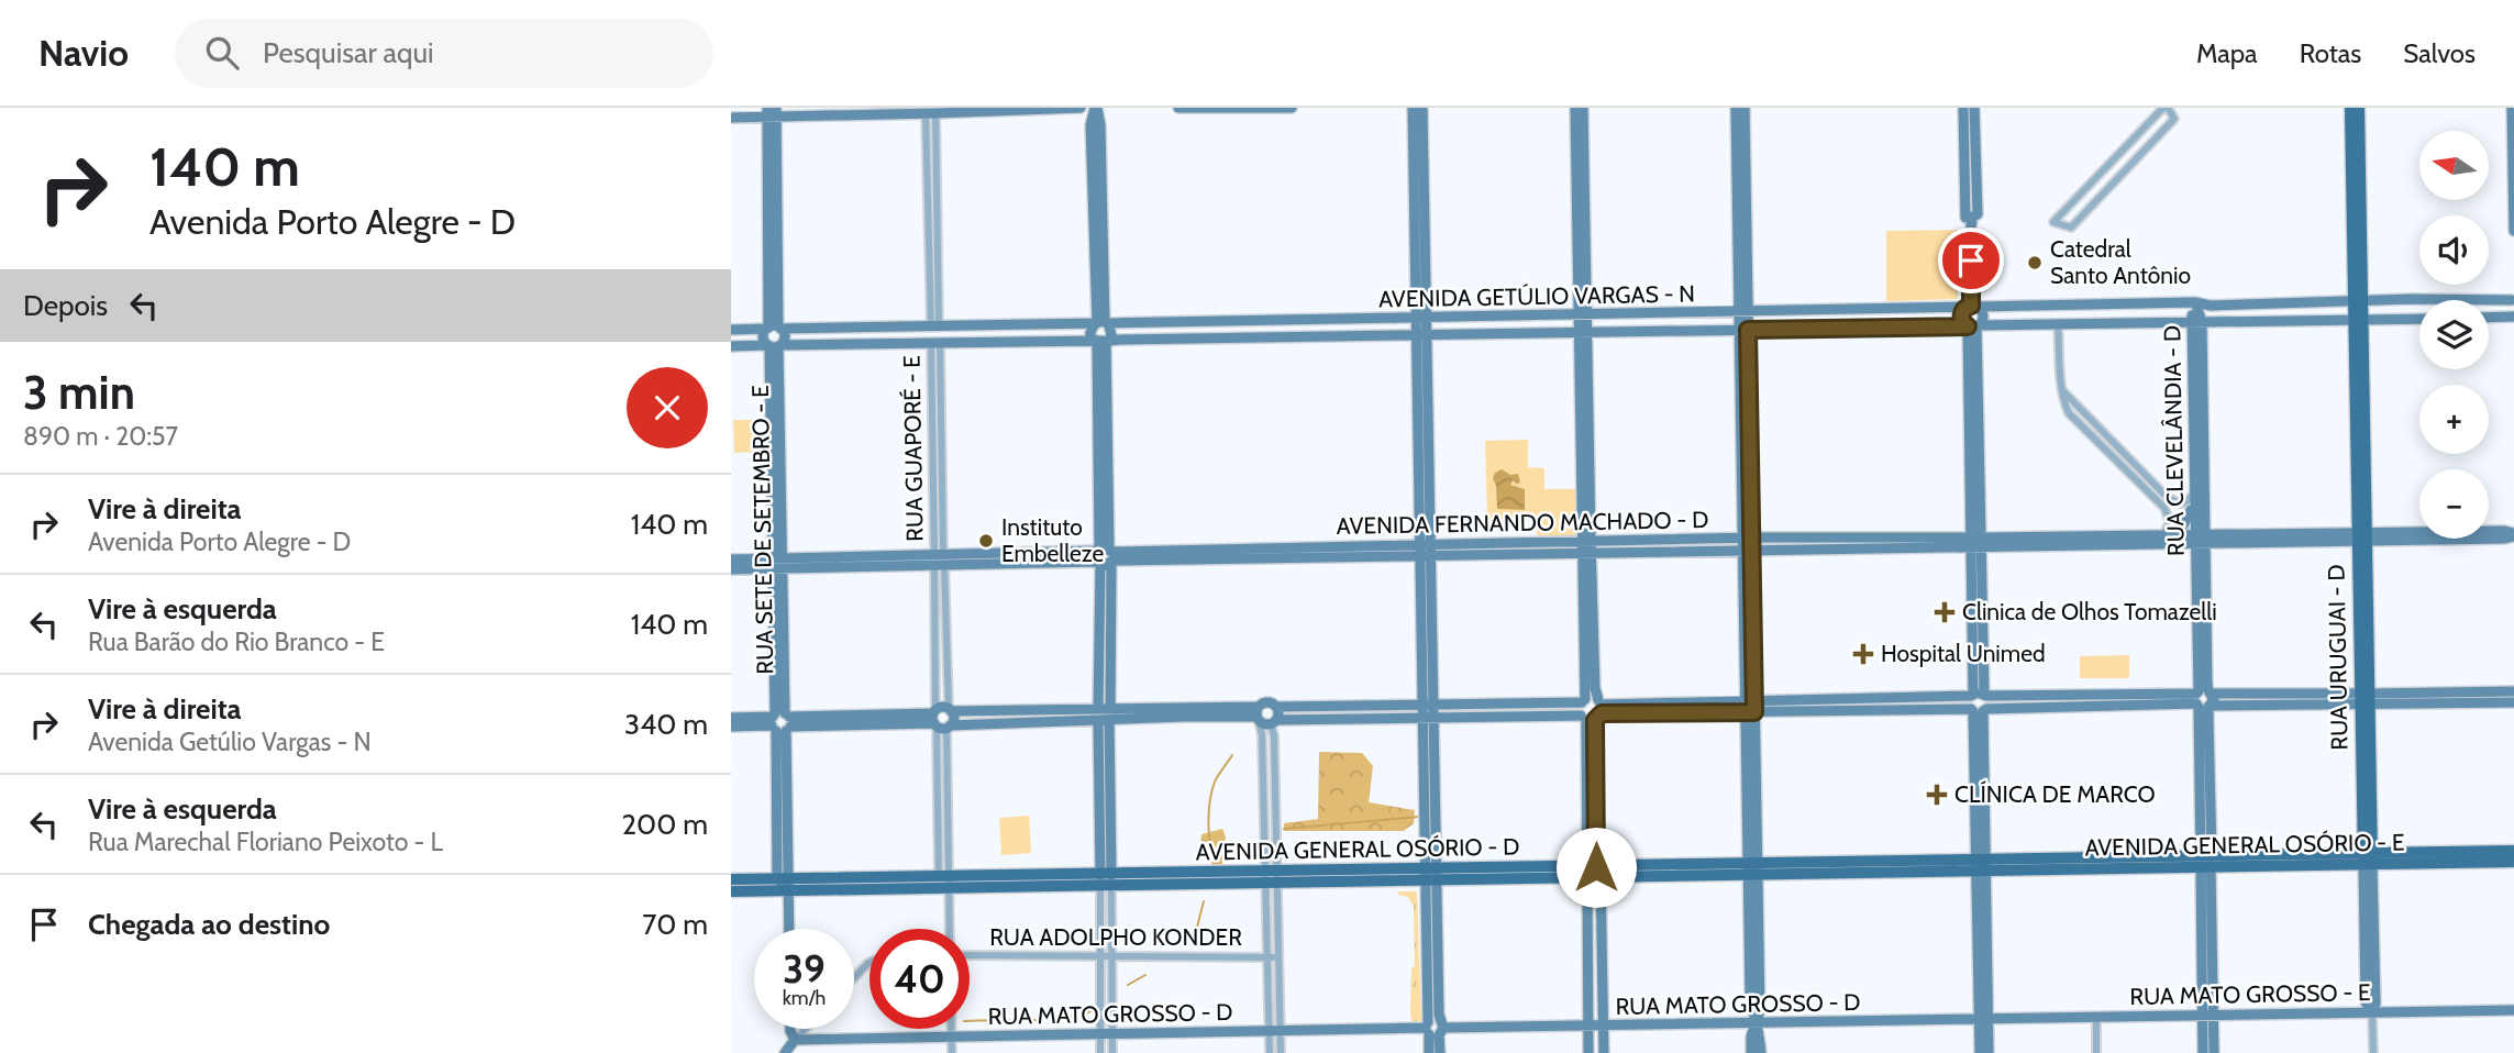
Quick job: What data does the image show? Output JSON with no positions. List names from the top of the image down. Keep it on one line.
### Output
{"streets":{"main road":["RUA URUGUAI - D","AVENIDA GENERAL OSÓRIO - E","AVENIDA GENERAL OSÓRIO - D"],"street":["AVENIDA GETÚLIO VARGAS - N","RUA CLEVELÂNDIA - D","RUA GUAPORÉ - E","AVENIDA FERNANDO MACHADO - D","RUA SETE DE SETEMBRO - E","RUA ADOLPHO KONDER","RUA MATO GROSSO - E","RUA MATO GROSSO - D"]},"crossings":[["AVENIDA GETÚLIO VARGAS - N","RUA CLEVELÂNDIA - D"],["AVENIDA GETÚLIO VARGAS - N","RUA GUAPORÉ - E"],["AVENIDA GETÚLIO VARGAS - N","RUA SETE DE SETEMBRO - E"],["AVENIDA GETÚLIO VARGAS - N","RUA URUGUAI - D"],["RUA CLEVELÂNDIA - D","AVENIDA GENERAL OSÓRIO - E"],["RUA CLEVELÂNDIA - D","RUA MATO GROSSO - E"],["RUA GUAPORÉ - E","AVENIDA FERNANDO MACHADO - D"],["RUA GUAPORÉ - E","AVENIDA GENERAL OSÓRIO - D"],["AVENIDA FERNANDO MACHADO - D","RUA SETE DE SETEMBRO - E"],["RUA SETE DE SETEMBRO - E","AVENIDA GENERAL OSÓRIO - D"],["RUA URUGUAI - D","AVENIDA GENERAL OSÓRIO - E"],["RUA URUGUAI - D","RUA MATO GROSSO - E"],["AVENIDA GENERAL OSÓRIO - E","AVENIDA GENERAL OSÓRIO - D"],["RUA MATO GROSSO - E","RUA MATO GROSSO - D"]],"places":{"other":["Catedral Santo Antônio","Instituto Embelleze"],"health":["Clinica de Olhos Tomazelli","Hospital Unimed","CLÍNICA DE MARCO"]},"north":"left","page":{"header":"Navio","search":"Pesquisar aqui","nav":["Mapa","Rotas","Salvos"],"turn":["140 m","Avenida Porto Alegre - D"],"map_buttons":["+","−"],"then":"Depois","heading":["3 min","890 m · 20:57"],"list":[{"name":"Vire à direita","note":"Avenida Porto Alegre - D","value":"140 m"},{"name":"Vire à esquerda","note":"Rua Barão do Rio Branco - E","value":"140 m"},{"name":"Vire à direita","note":"Avenida Getúlio Vargas - N","value":"340 m"},{"name":"Vire à esquerda","note":"Rua Marechal Floriano Peixoto - L","value":"200 m"},{"name":"Chegada ao destino","value":"70 m"}],"speed":"39 km/h","limit":"40"}}
